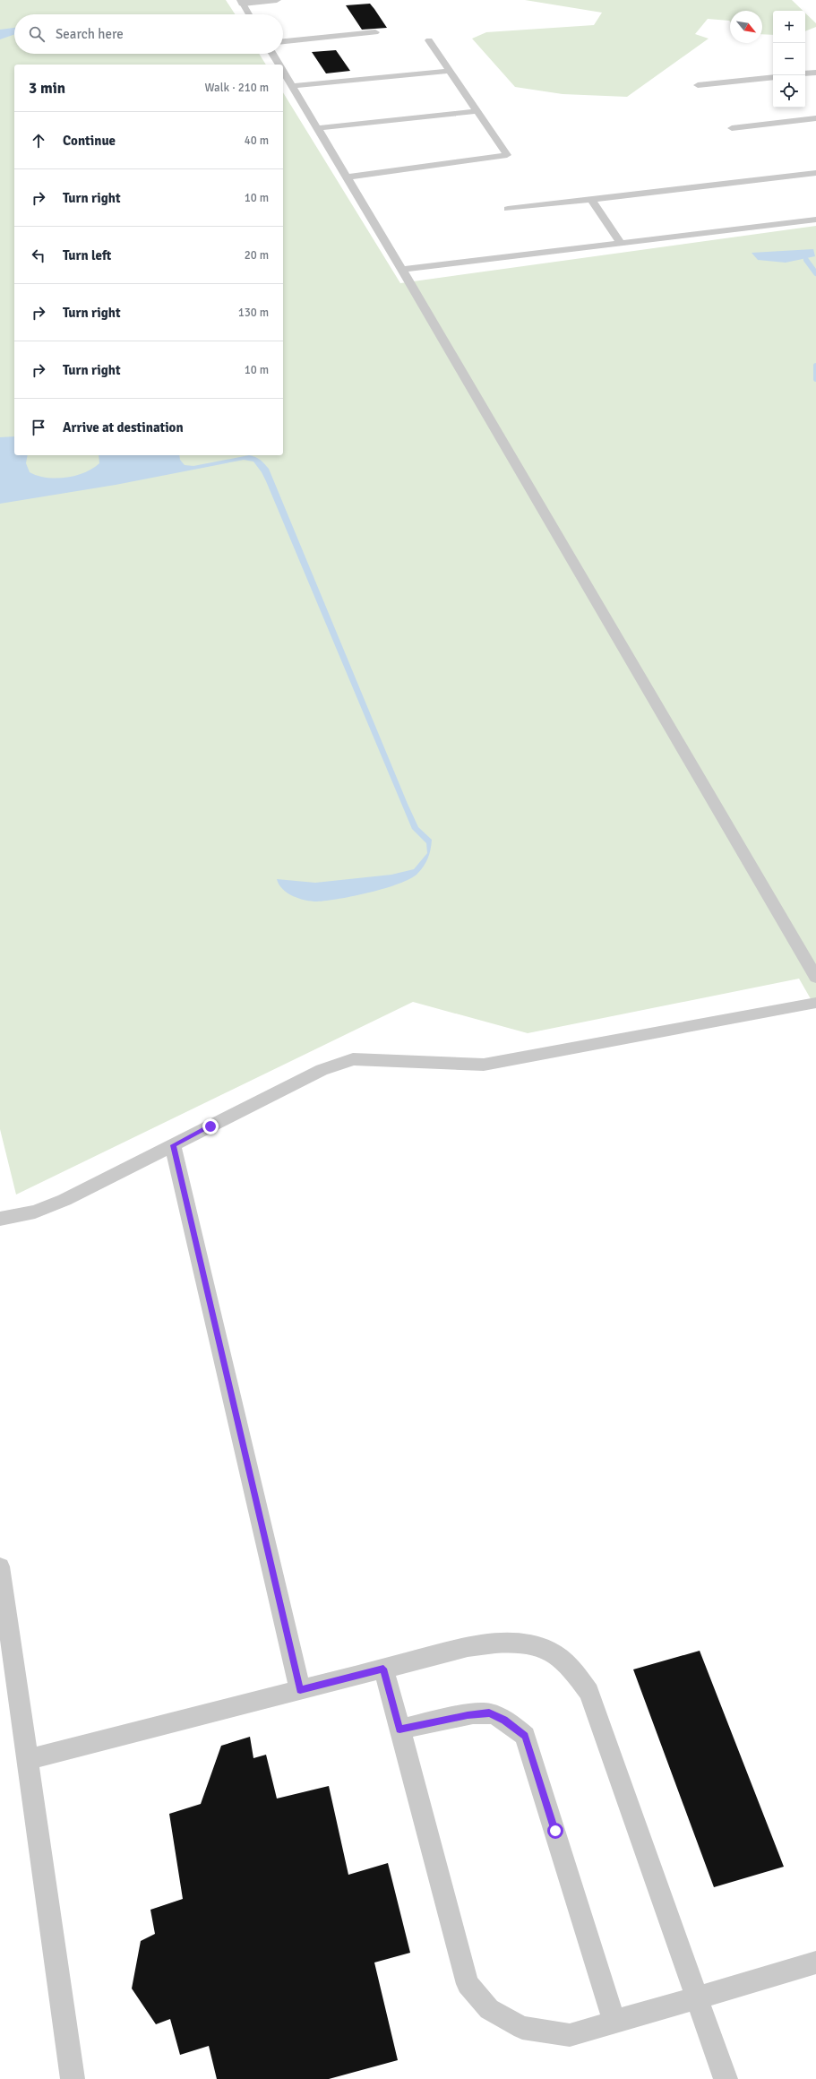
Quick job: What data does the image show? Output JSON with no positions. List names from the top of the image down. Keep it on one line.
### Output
{"north":"bottom right","page":{"map_buttons":["+","−"],"search":"Search here","heading":["3 min","Walk · 210 m"],"list":[["Continue","40 m"],["Turn right","10 m"],["Turn left","20 m"],["Turn right","130 m"],["Turn right","10 m"],"Arrive at destination"]}}
